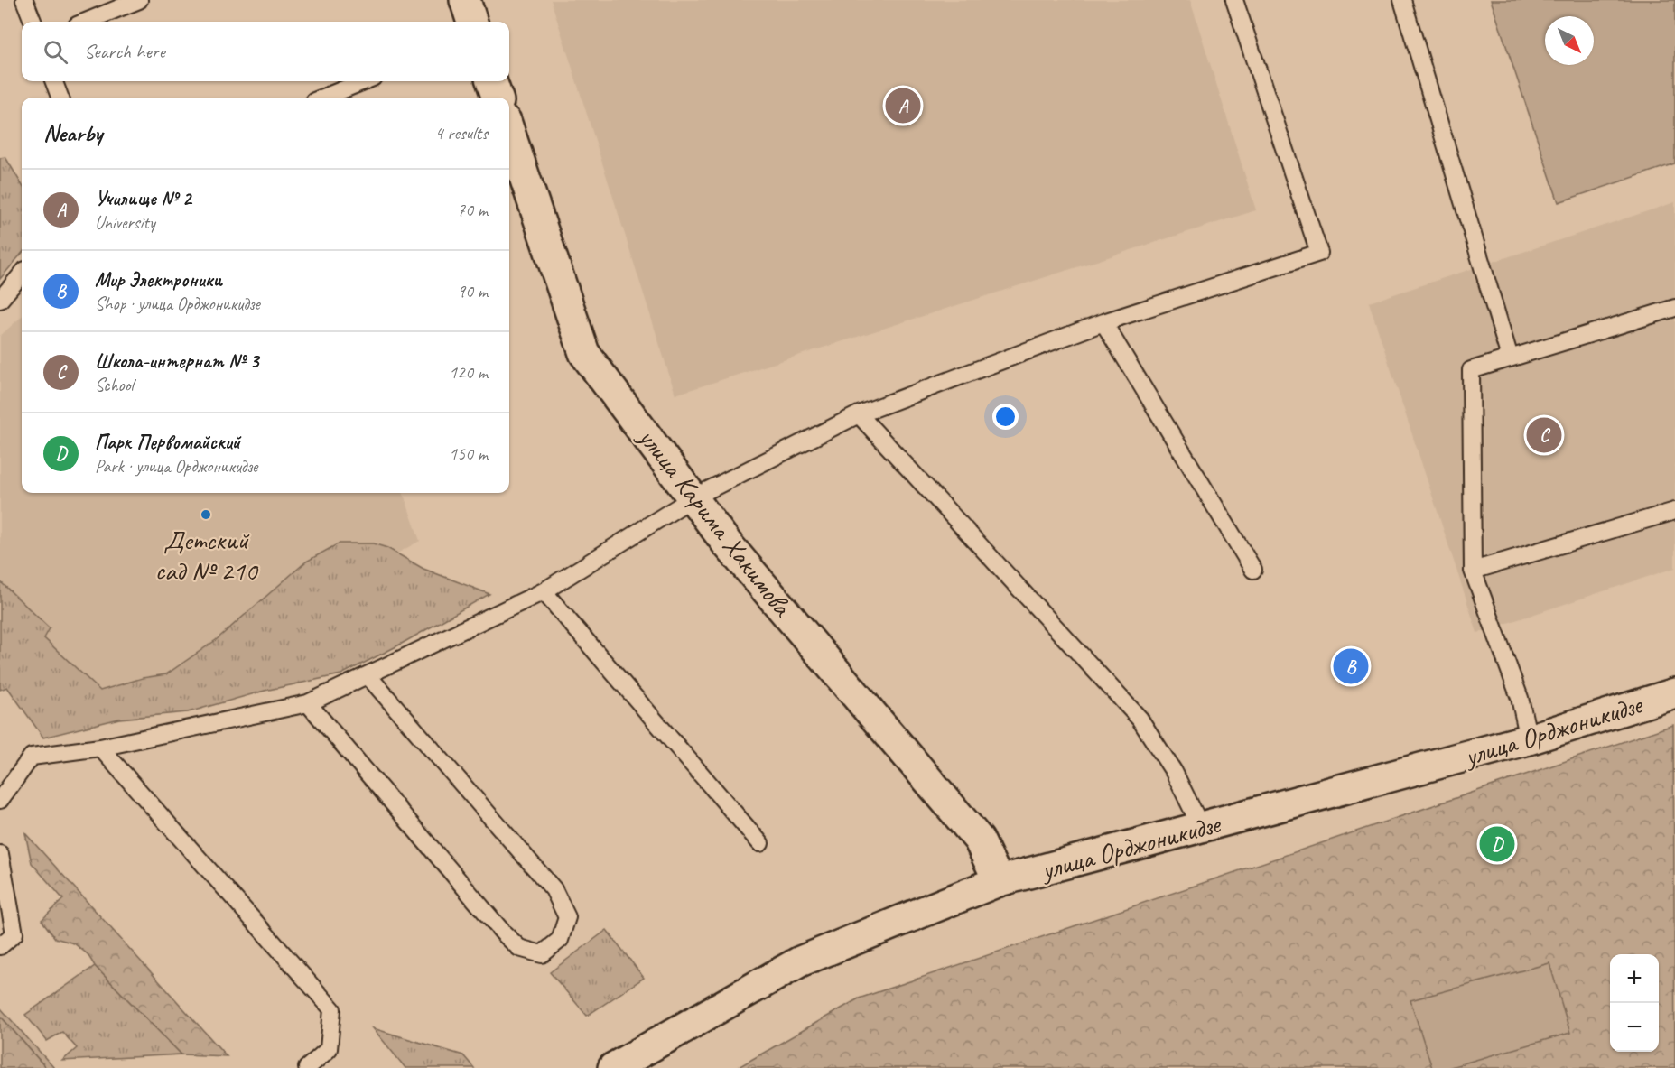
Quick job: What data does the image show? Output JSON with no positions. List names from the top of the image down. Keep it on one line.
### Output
{"streets":{"main road":["улица Карима Хакимова","улица Орджоникидзе"]},"crossings":[["улица Карима Хакимова","улица Орджоникидзе"]],"places":["Детский сад № 210"],"north":"bottom right","page":{"search":"Search here","pins":["A","C","B","D"],"heading":["Nearby","4 results"],"list":[{"mark":"A","name":"Училище № 2","note":"University","value":"70 m"},{"mark":"B","name":"Мир Электроники","note":"Shop · улица Орджоникидзе","value":"90 m"},{"mark":"C","name":"Школа-интернат № 3","note":"School","value":"120 m"},{"mark":"D","name":"Парк Первомайский","note":"Park · улица Орджоникидзе","value":"150 m"}],"map_buttons":["+","−"]}}
